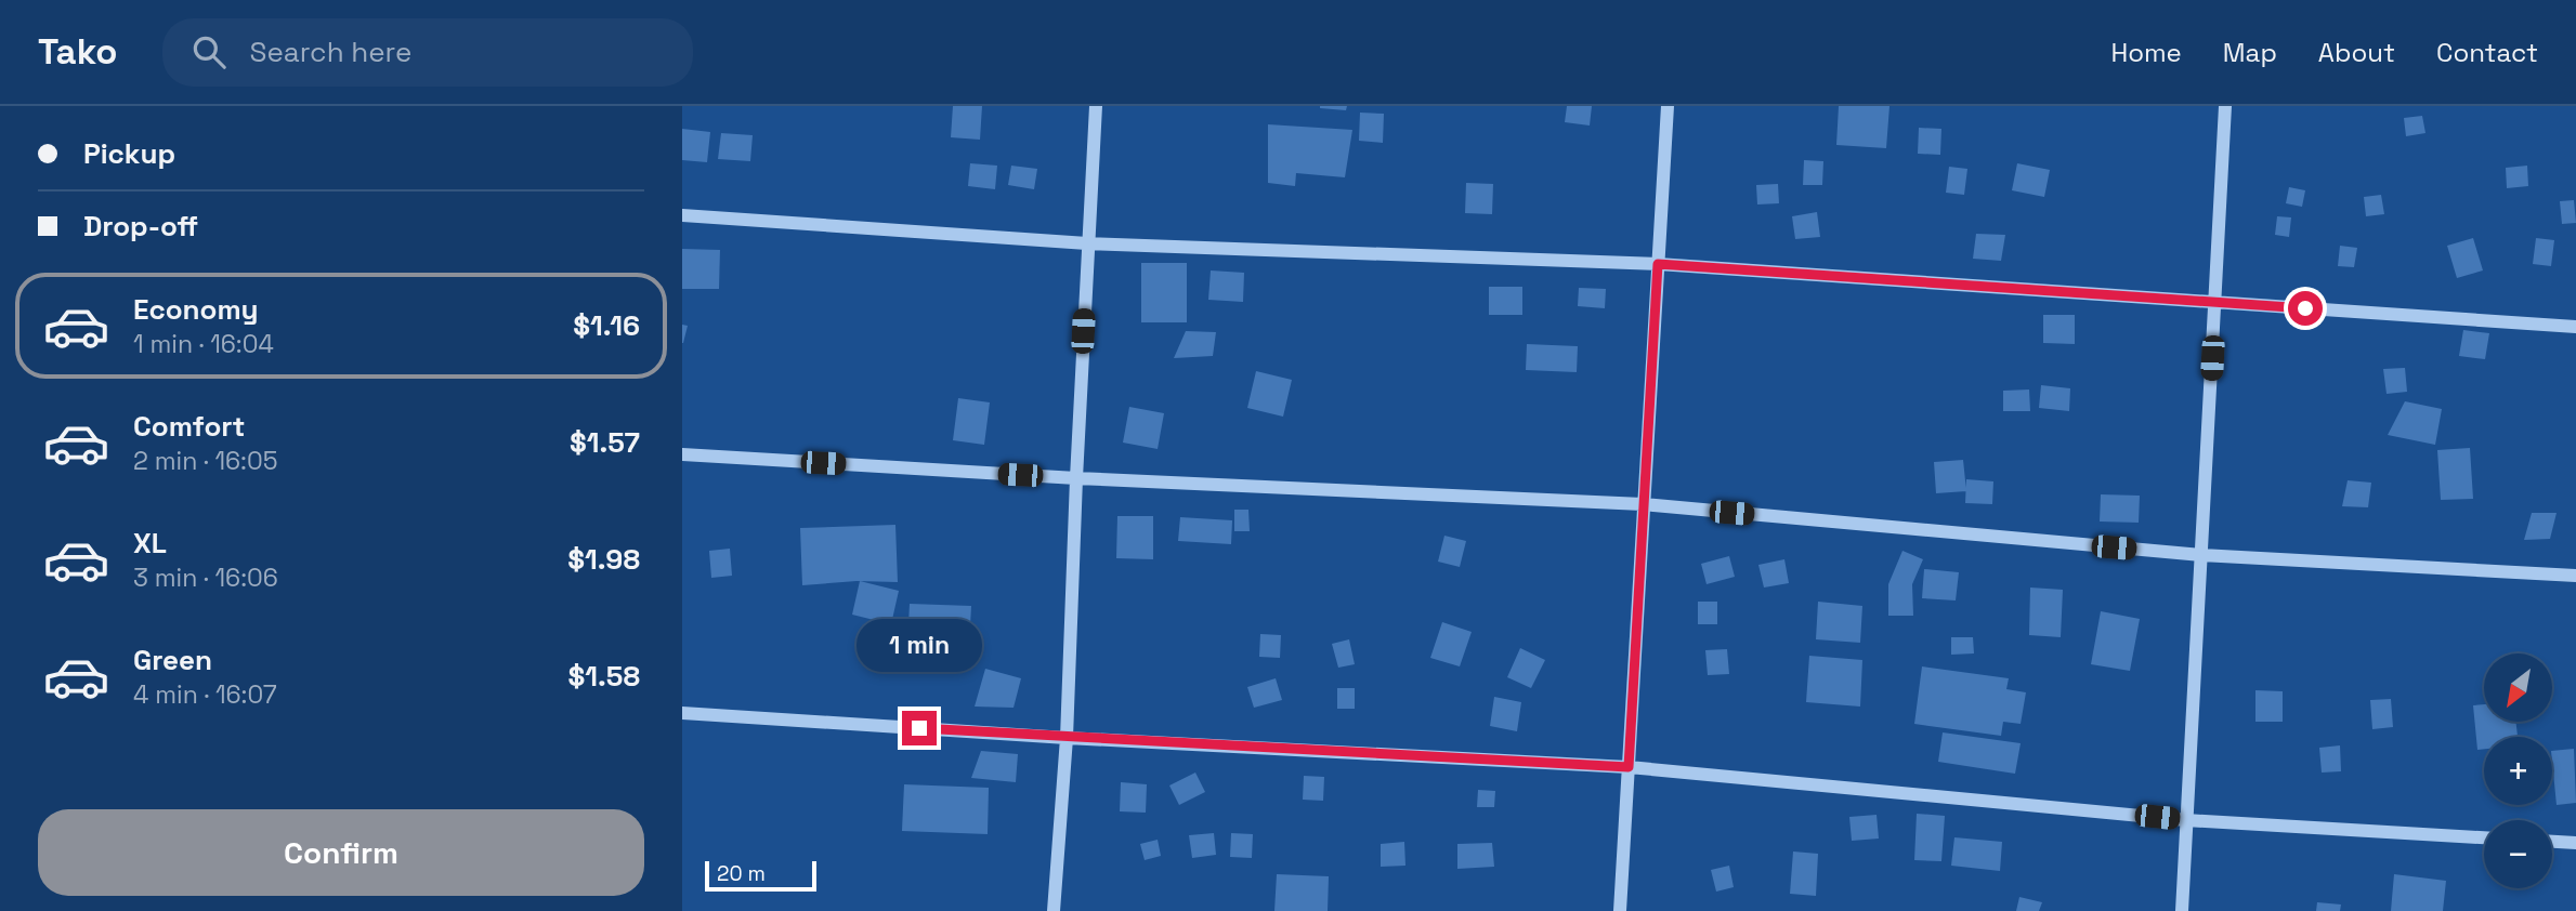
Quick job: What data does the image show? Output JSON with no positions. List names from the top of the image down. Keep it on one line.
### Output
{"scale_bar":"20 m","north":"bottom left","page":{"header":"Tako","search":"Search here","nav":["Home","Map","About","Contact"],"banner":["Pickup","Drop-off"],"list":[{"name":"Economy","note":"1 min · 16:04","value":"$1.16"},{"name":"Comfort","note":"2 min · 16:05","value":"$1.57"},{"name":"XL","note":"3 min · 16:06","value":"$1.98"},{"name":"Green","note":"4 min · 16:07","value":"$1.58"}],"bubble":"1 min","map_buttons":["+","−"],"buttons":"Confirm","scale":"20 m"}}
